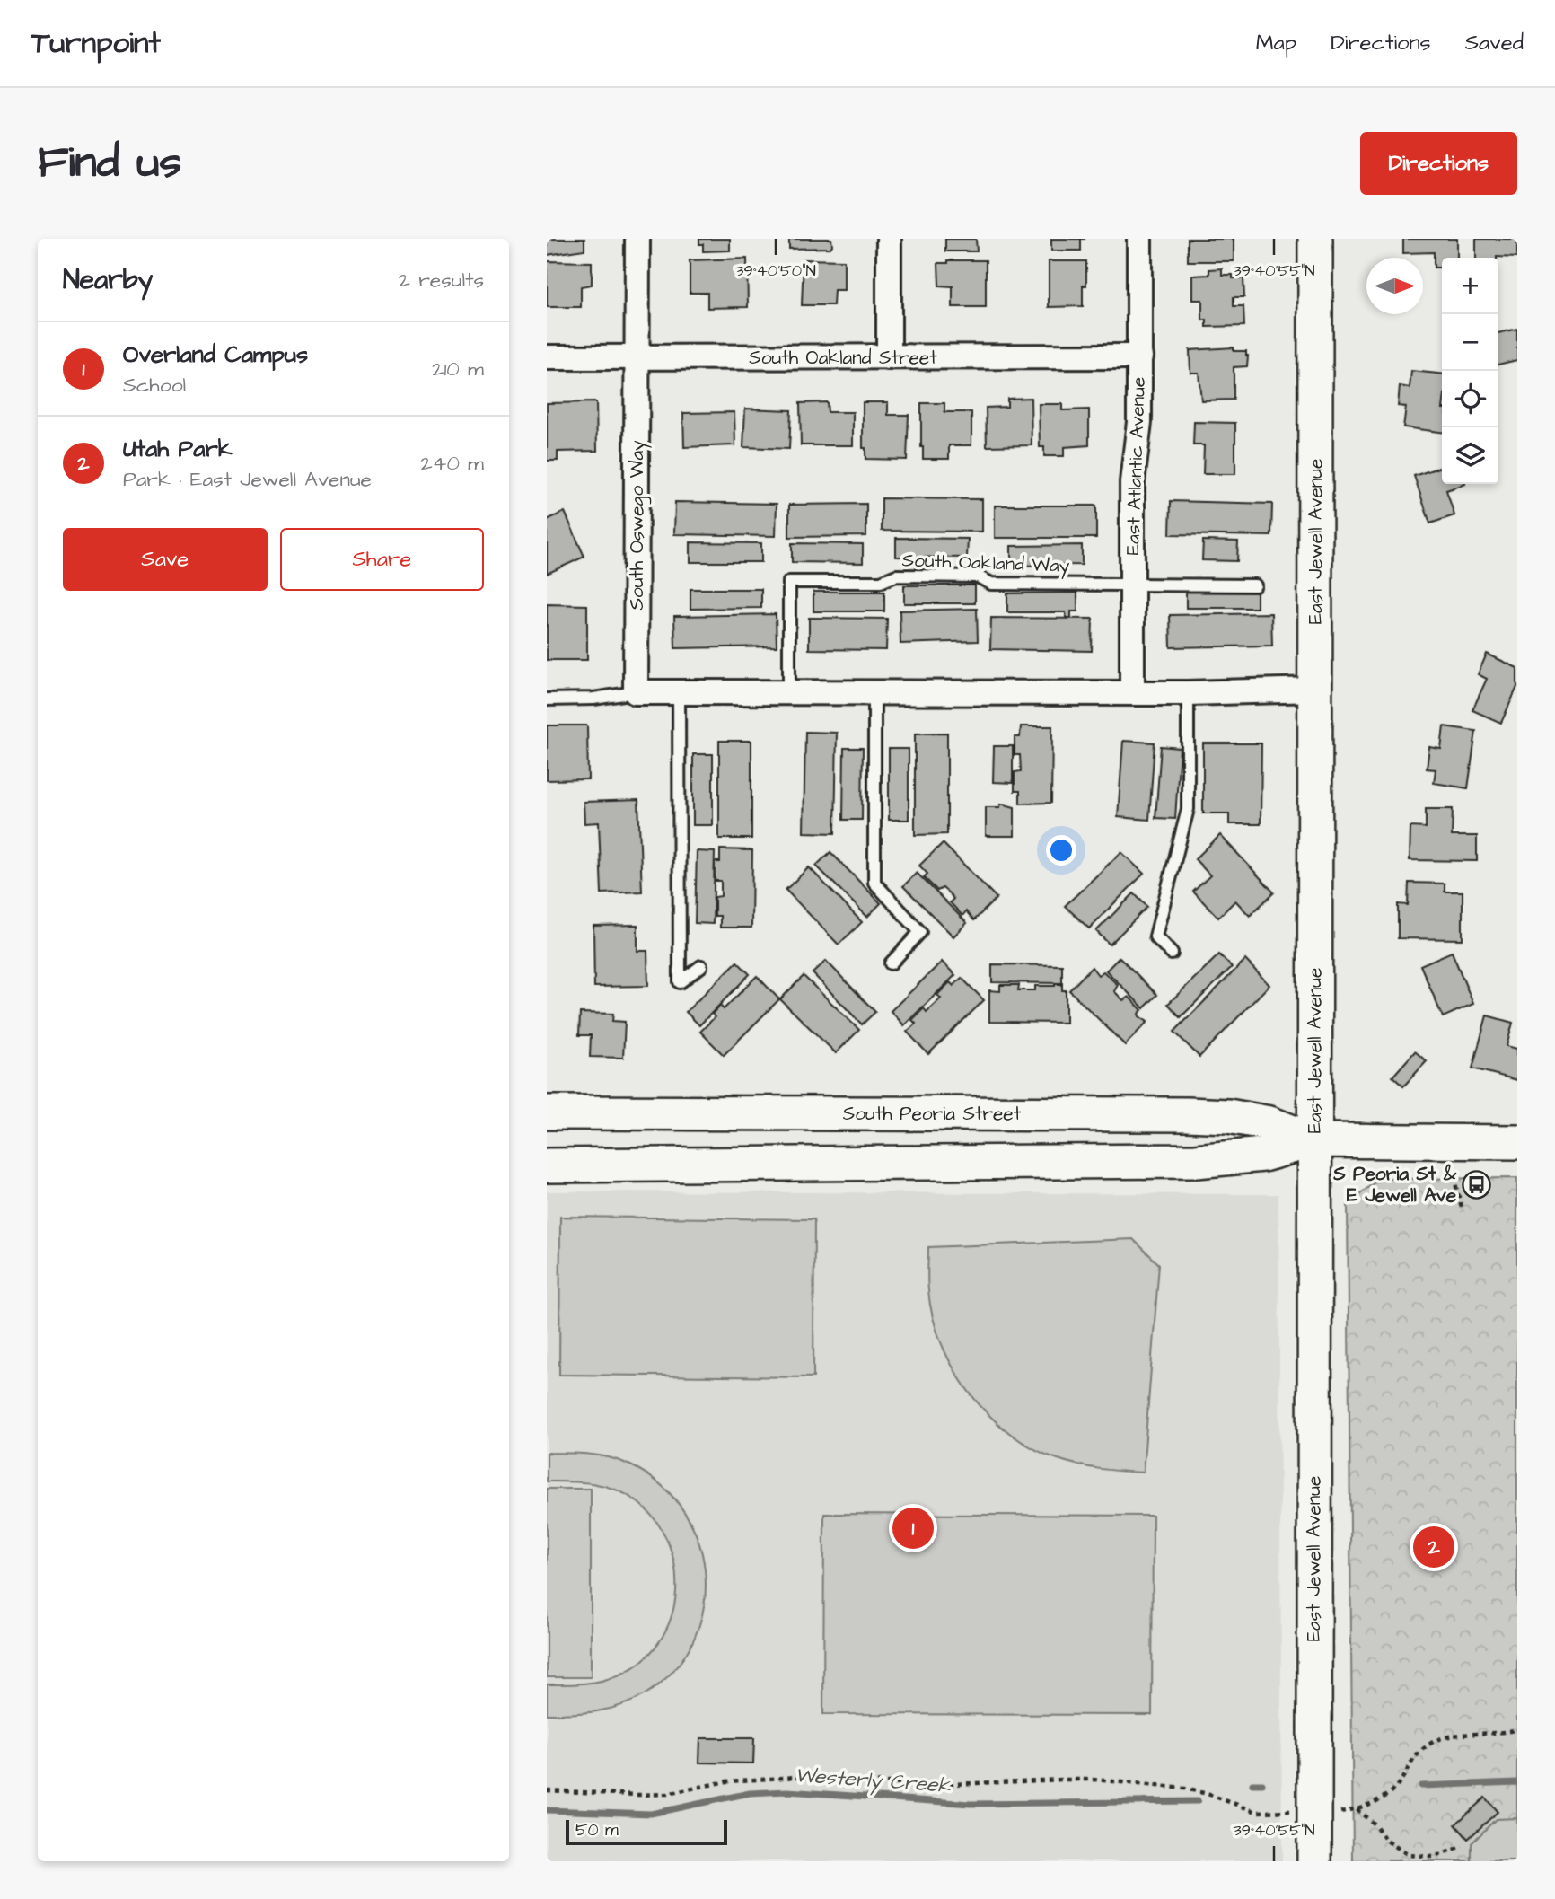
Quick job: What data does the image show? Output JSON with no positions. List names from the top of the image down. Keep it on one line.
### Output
{"streets":{"main road":["East Jewell Avenue","South Peoria Street"],"street":["South Oakland Street","East Atlantic Avenue","South Oswego Way"],"lane":["South Oakland Way"]},"crossings":[["South Oakland Street","East Atlantic Avenue"],["South Oakland Street","South Oswego Way"],["East Atlantic Avenue","South Oakland Way"],["East Jewell Avenue","South Peoria Street"]],"water":["Westerly Creek"],"places":{"bus stop":["S Peoria St & E Jewell Ave"]},"scale_bar":"50 m","north":"right","page":{"header":"Turnpoint","nav":["Map","Directions","Saved"],"buttons":["Directions",["Save","Share"]],"title":"Find us","heading":["Nearby","2 results"],"map_buttons":["+","−"],"list":[{"mark":"1","name":"Overland Campus","note":"School","value":"210 m"},{"mark":"2","name":"Utah Park","note":"Park · East Jewell Avenue","value":"240 m"}],"pins":["1","2"],"scale":"50 m"},"coordinates":["39°40'50\"N","39°40'55\"N"]}
